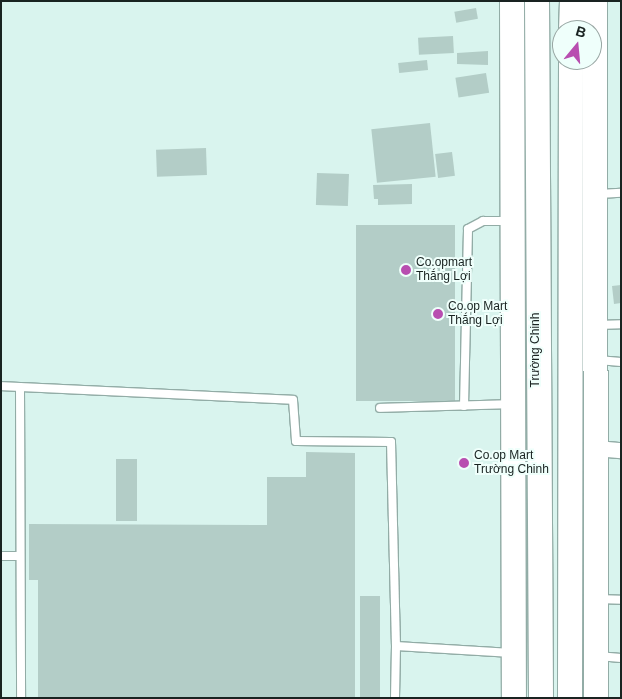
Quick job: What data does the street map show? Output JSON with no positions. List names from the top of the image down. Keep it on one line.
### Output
{"streets":{"main road":["Trường Chinh"]},"places":["Co.opmart Thắng Lợi","Co.op Mart Thắng Lợi","Co.op Mart Trường Chinh"],"north":"top"}
